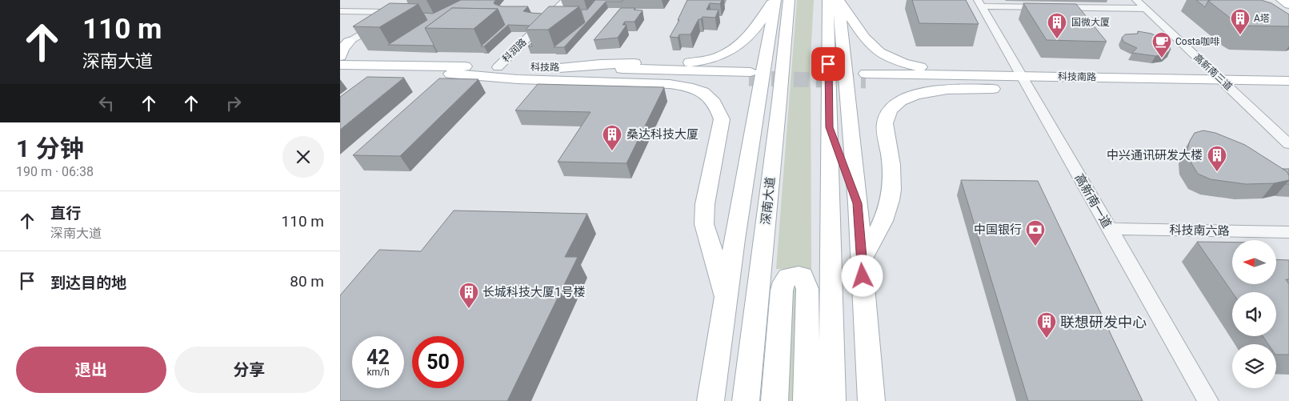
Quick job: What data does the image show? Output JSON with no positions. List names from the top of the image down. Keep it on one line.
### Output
{"streets":{"main road":["科技路","科技南路","深南大道"],"street":["科润路","高新南三道","高新南一道","科技南六路"]},"crossings":[["科润路","科技路"],["高新南三道","科技南路"],["科技南路","高新南一道"],["高新南一道","科技南六路"]],"places":{"building":["A塔","国微大厦","桑达科技大厦","中兴通讯研发大楼","长城科技大厦1号楼","联想研发中心"],"cafe":["Costa咖啡"],"bank":["中国银行"]},"north":"left","page":{"turn":["110 m","深南大道"],"heading":["1 分钟","190 m · 06:38"],"list":[{"name":"直行","note":"深南大道","value":"110 m"},{"name":"到达目的地","value":"80 m"}],"speed":"42 km/h","limit":"50","buttons":["退出","分享"]}}
